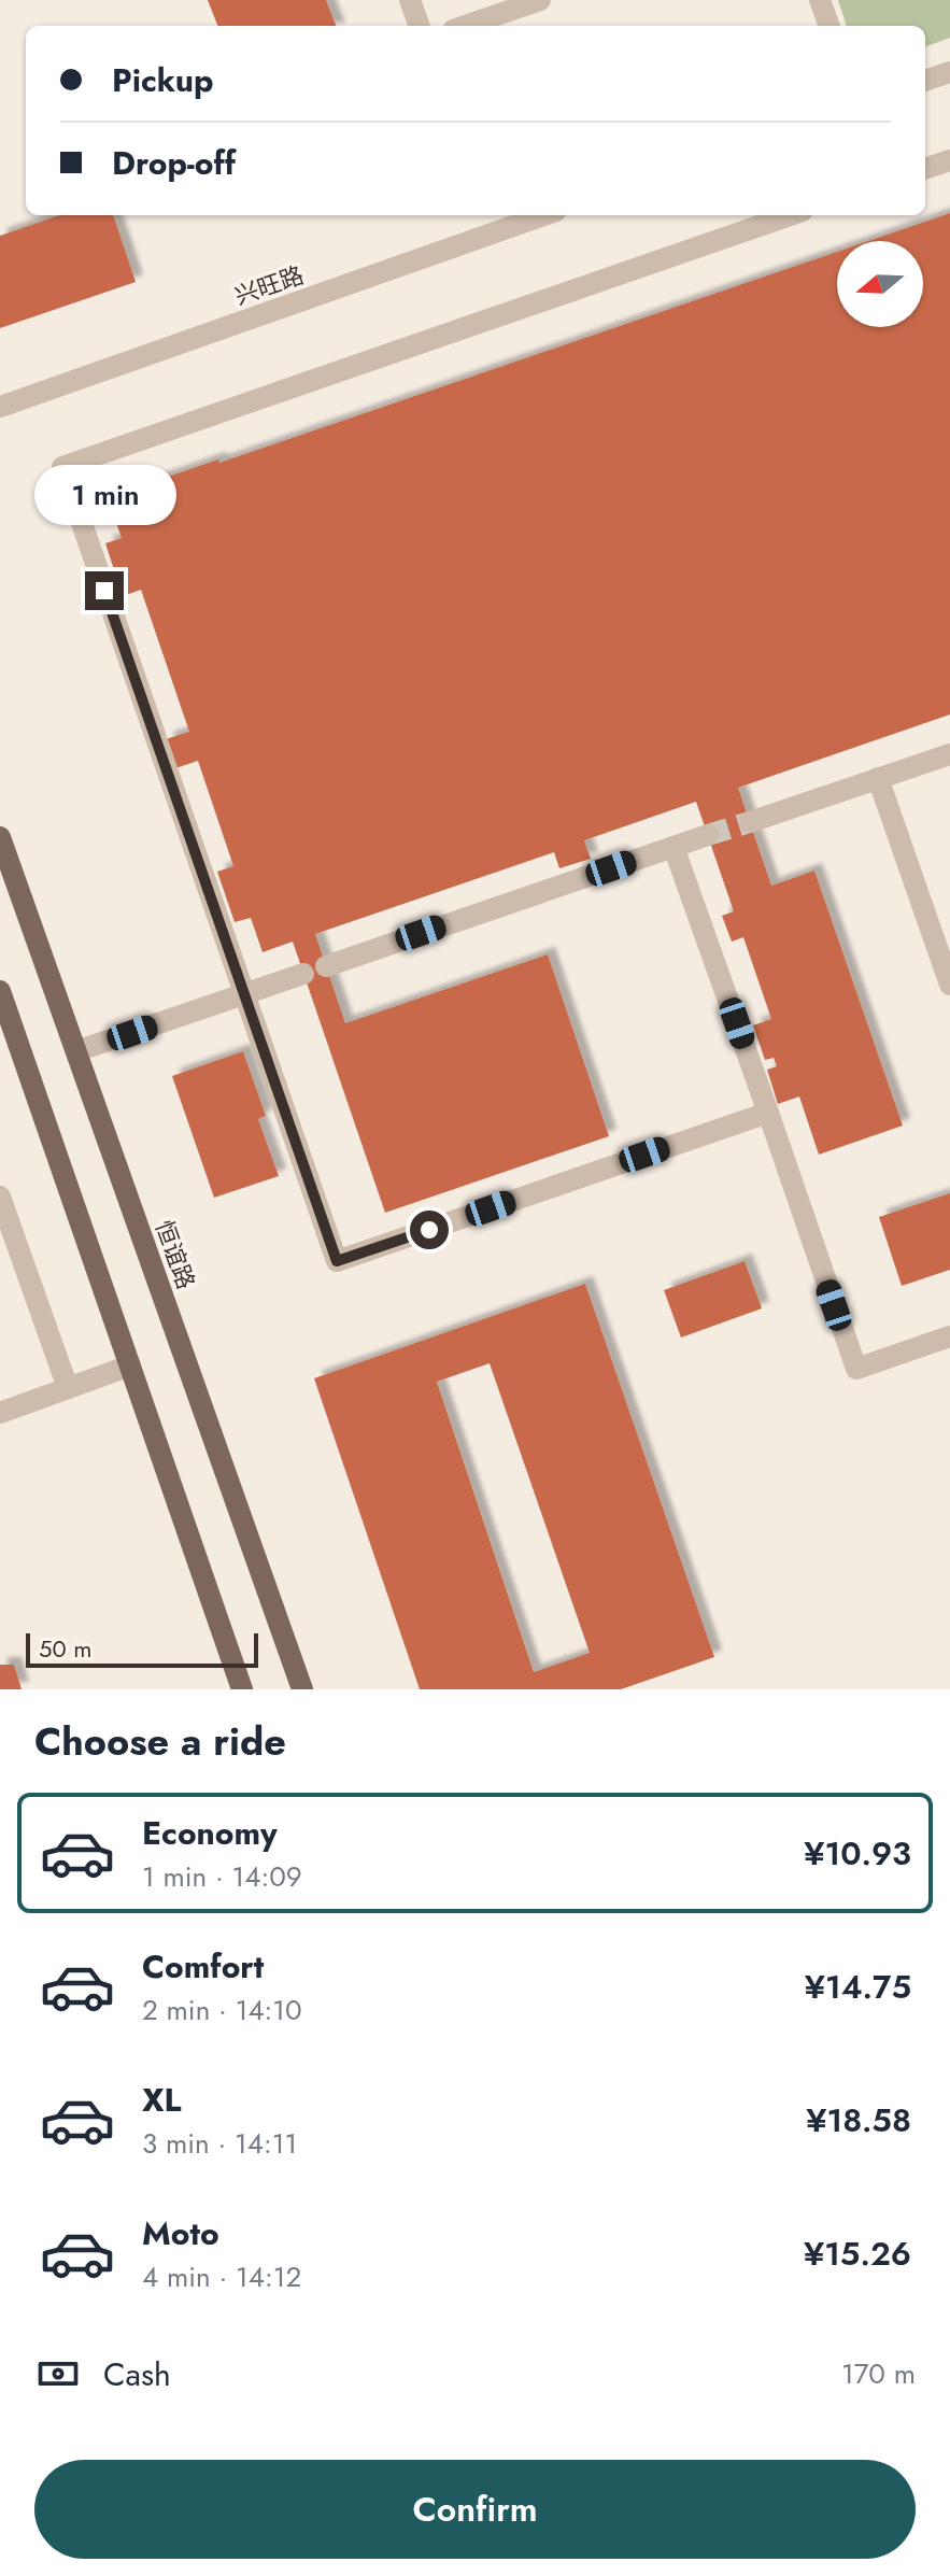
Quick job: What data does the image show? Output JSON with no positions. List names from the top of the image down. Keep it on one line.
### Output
{"streets":{"main road":["恒谊路"],"street":["兴旺路"]},"scale_bar":"50 m","north":"left","page":{"banner":["Pickup","Drop-off"],"bubble":"1 min","scale":"50 m","heading":"Choose a ride","list":[{"name":"Economy","note":"1 min · 14:09","value":"¥10.93"},{"name":"Comfort","note":"2 min · 14:10","value":"¥14.75"},{"name":"XL","note":"3 min · 14:11","value":"¥18.58"},{"name":"Moto","note":"4 min · 14:12","value":"¥15.26"}],"pay":["Cash","170 m"],"buttons":"Confirm"}}
